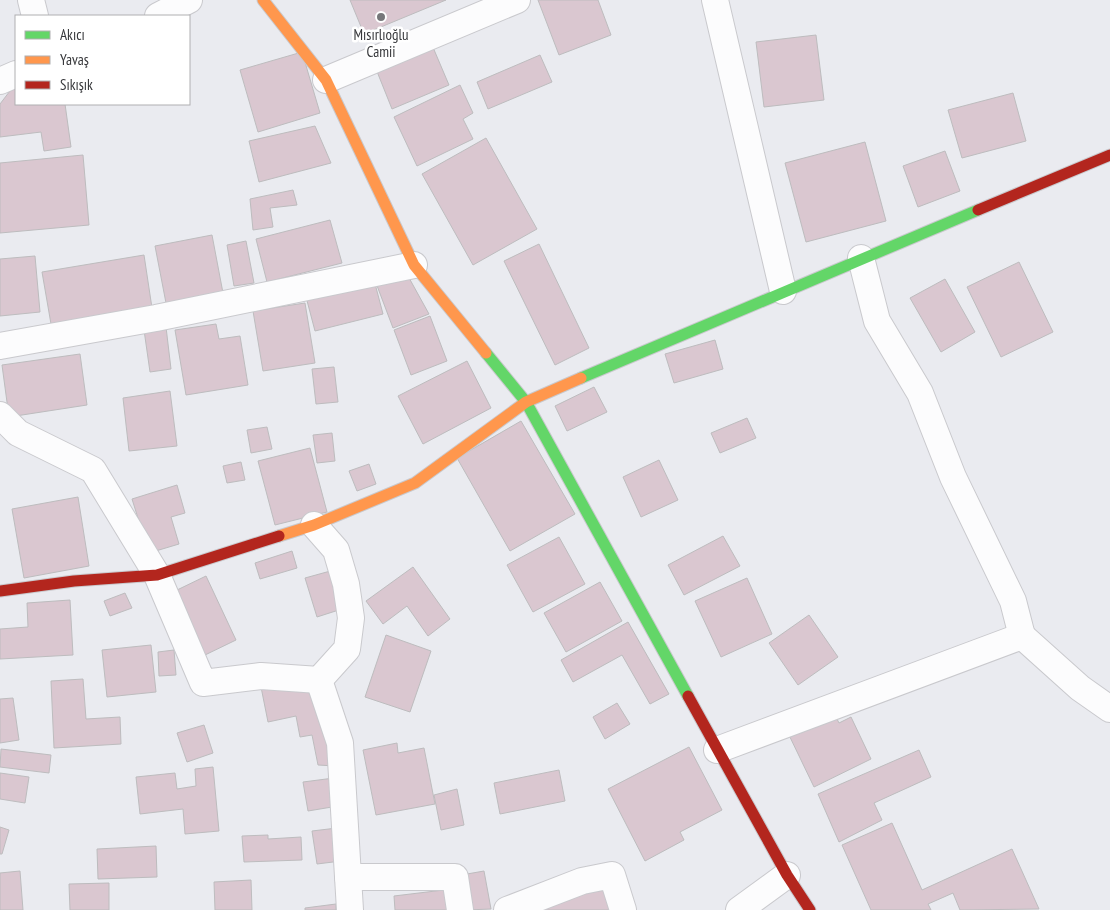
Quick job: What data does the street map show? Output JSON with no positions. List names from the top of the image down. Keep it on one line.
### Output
{"places":["Mısırlıoğlu Camii"],"legend":["Akıcı","Yavaş","Sıkışık"]}
